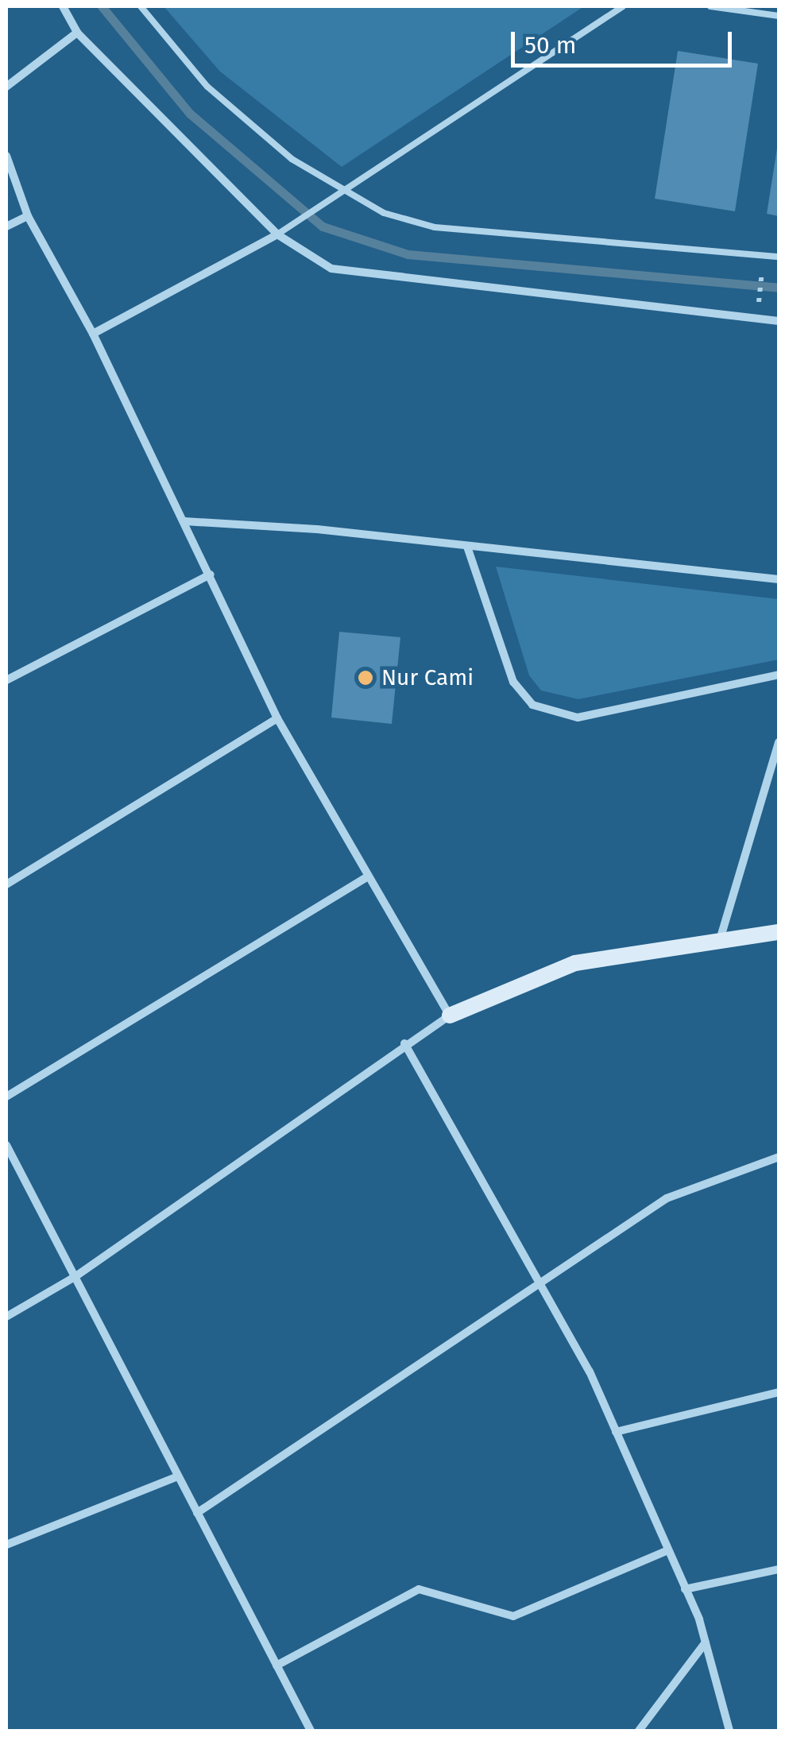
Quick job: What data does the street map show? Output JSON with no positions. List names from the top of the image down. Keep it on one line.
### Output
{"places":["Nur Cami"],"scale_bar":"50 m"}
